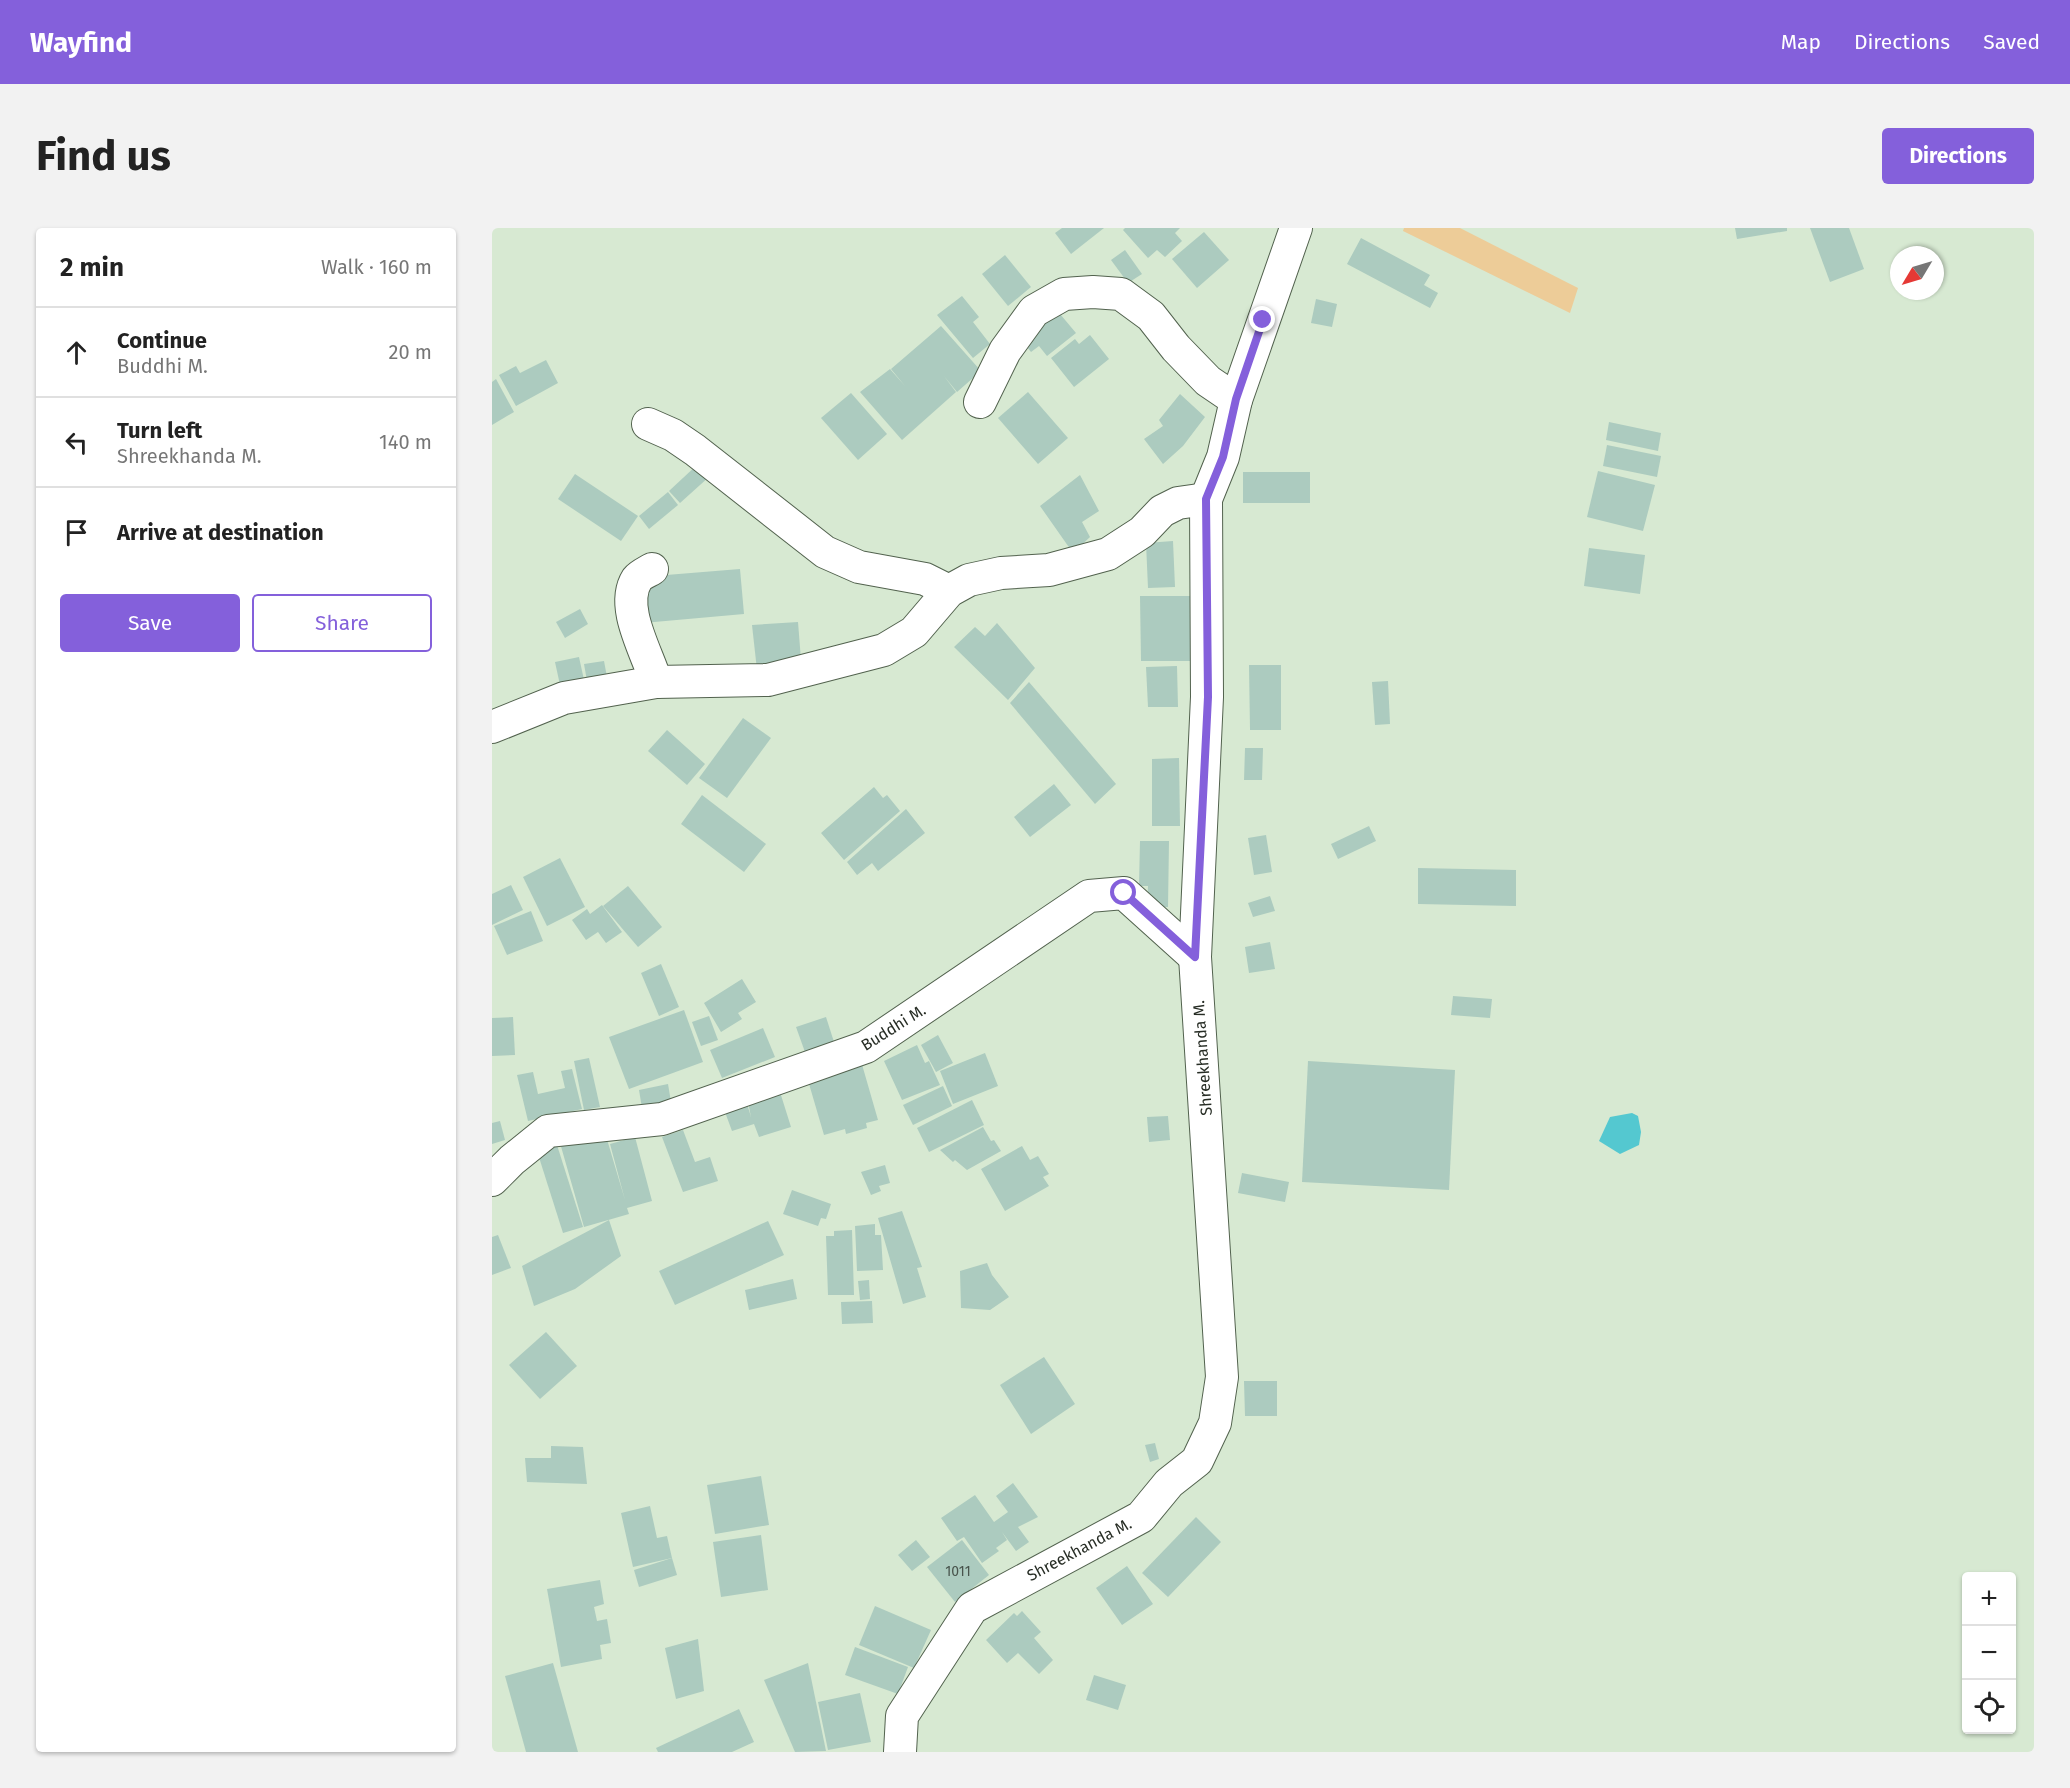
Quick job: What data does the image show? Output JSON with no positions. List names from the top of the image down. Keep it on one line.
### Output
{"streets":{"street":["Buddhi M.","Shreekhanda M."]},"crossings":[["Buddhi M.","Shreekhanda M."]],"house_numbers":["1011"],"north":"bottom left","page":{"header":"Wayfind","nav":["Map","Directions","Saved"],"buttons":["Directions",["Save","Share"]],"title":"Find us","heading":["2 min","Walk · 160 m"],"list":[["Continue","Buddhi M.","20 m"],["Turn left","Shreekhanda M.","140 m"],"Arrive at destination"],"map_buttons":["+","−"]}}
